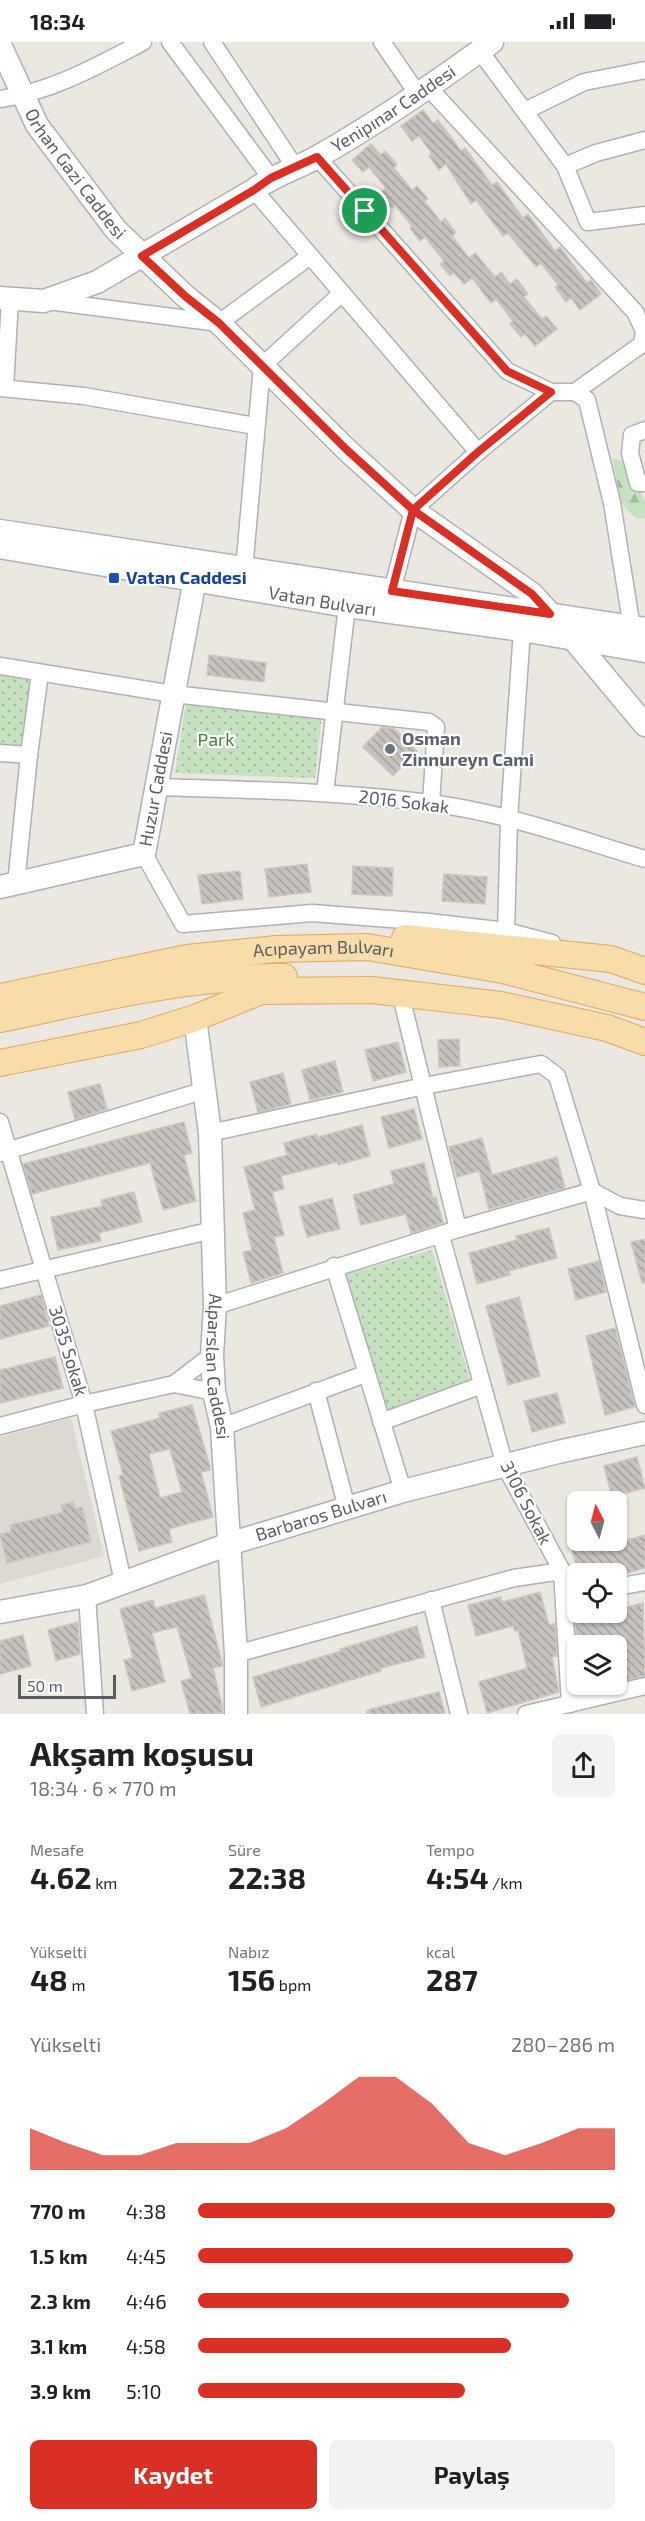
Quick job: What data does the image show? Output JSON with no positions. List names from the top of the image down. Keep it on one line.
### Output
{"streets":{"main road":["Acıpayam Bulvarı"],"street":["Yenipınar Caddesi","Orhan Gazi Caddesi","Vatan Bulvarı","Huzur Caddesi","2016 Sokak","3035 Sokak","Alparslan Caddesi","3106 Sokak","Barbaros Bulvarı"]},"crossings":[["Yenipınar Caddesi","Orhan Gazi Caddesi"],["Orhan Gazi Caddesi","Vatan Bulvarı"],["Vatan Bulvarı","Huzur Caddesi"],["Huzur Caddesi","2016 Sokak"],["3035 Sokak","Barbaros Bulvarı"],["Alparslan Caddesi","Barbaros Bulvarı"],["3106 Sokak","Barbaros Bulvarı"]],"parks":["Park"],"places":{"transit":["Vatan Caddesi"],"other":["Osman Zinnureyn Cami"]},"scale_bar":"50 m","north":"top","page":{"status":"18:34","scale":"50 m","heading":["Akşam koşusu","18:34 · 6 × 770 m"],"stats":[["Mesafe","4.62 km"],["Süre","22:38"],["Tempo","4:54 /km"],["Yükselti","48 m"],["Nabız","156 bpm"],["kcal","287"]],"chart":["Yükselti","280–286 m"],"list":[{"name":"770 m","note":"4:38"},{"name":"1.5 km","note":"4:45"},{"name":"2.3 km","note":"4:46"},{"name":"3.1 km","note":"4:58"},{"name":"3.9 km","note":"5:10"}],"buttons":["Kaydet","Paylaş"]}}
